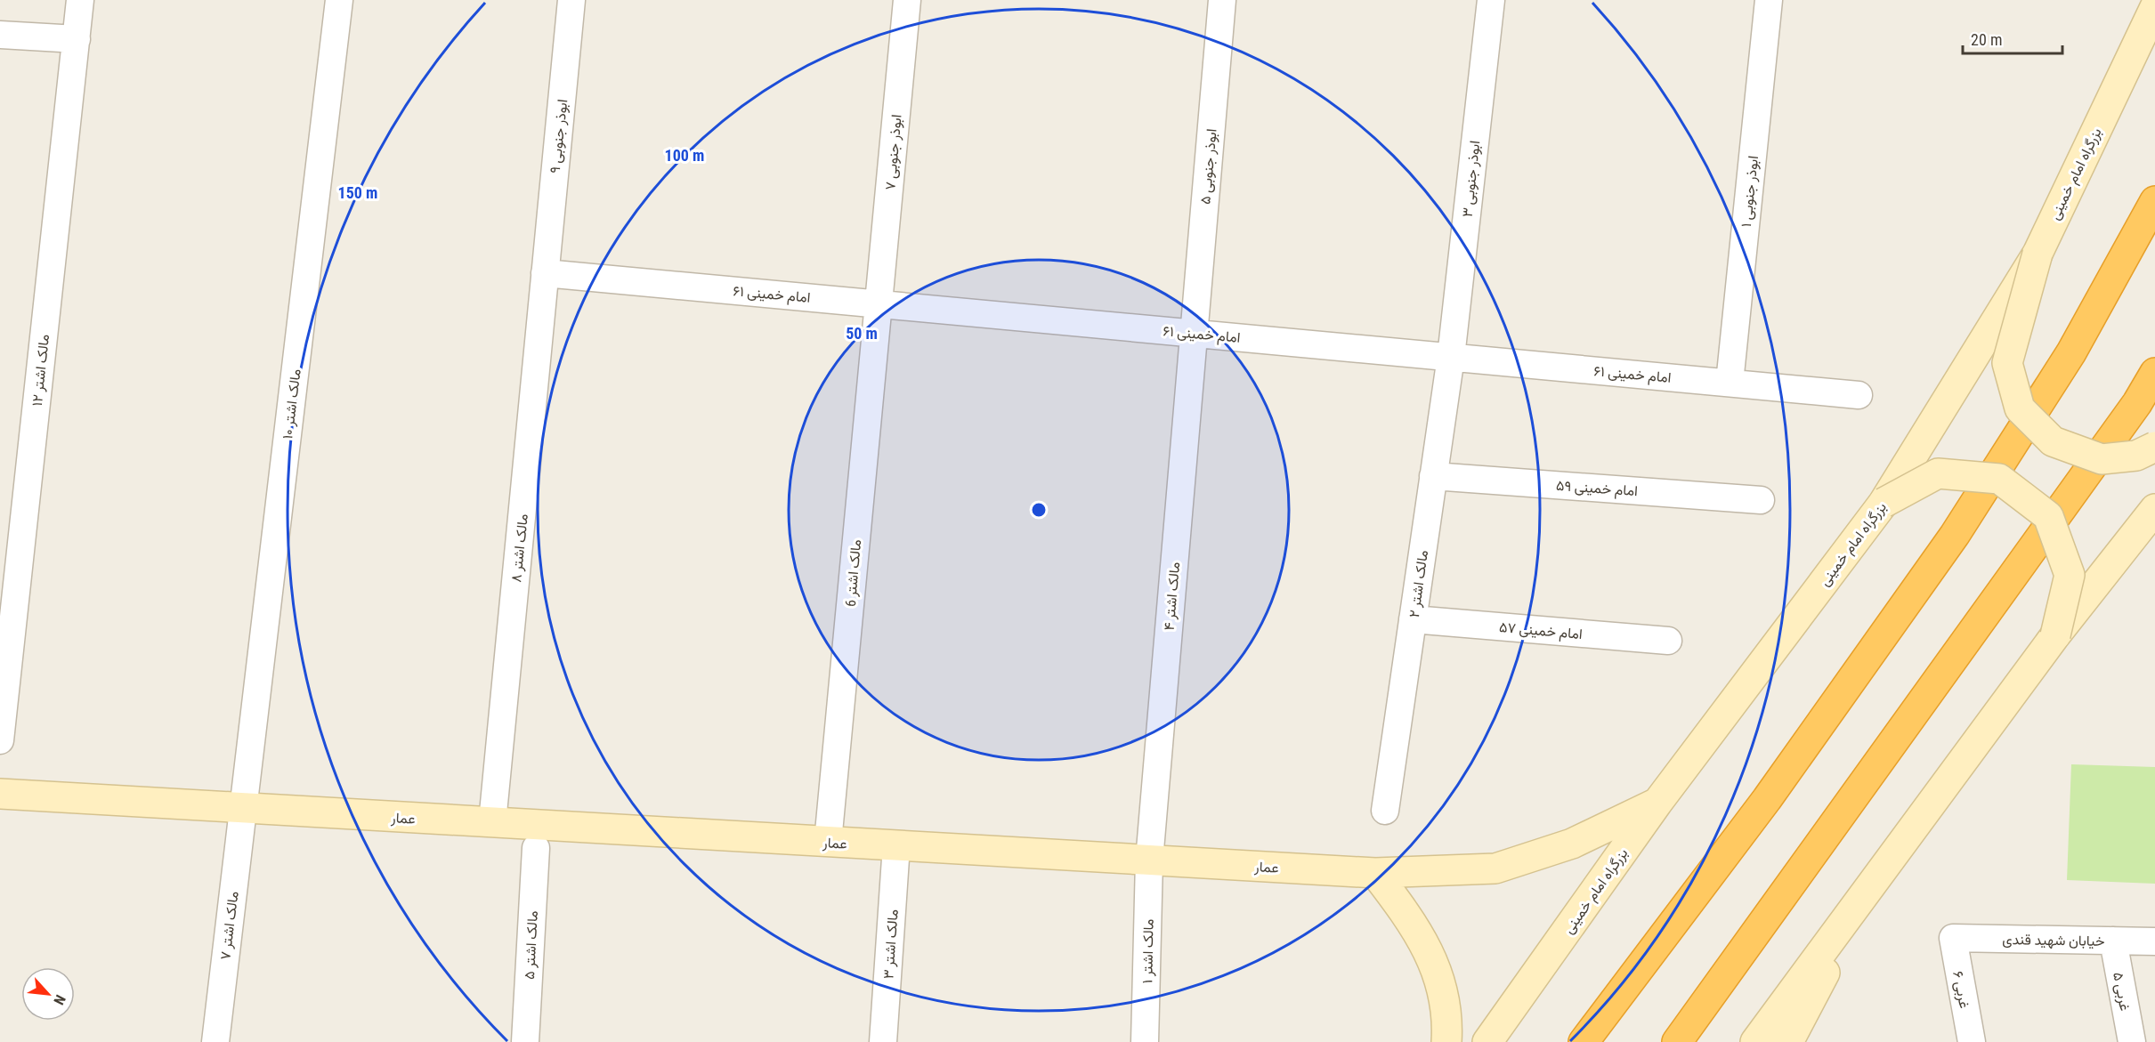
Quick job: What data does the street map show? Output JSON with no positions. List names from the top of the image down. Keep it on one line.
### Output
{"streets":{"main road":["بزرگراه امام خمینی","عمار"],"street":["ابوذر جنوبی ۹","ابوذر جنوبی ۷","ابوذر جنوبی ۵","ابوذر جنوبی ۳","ابوذر جنوبی ۱","امام خمینی ۶۱","مالک اشتر ۱۲","مالک اشتر ۱۰","امام خمینی ۵۹","مالک اشتر ۸","مالک اشتر 6","مالک اشتر ۲","مالک اشتر ۴","امام خمینی ۵۷","مالک اشتر ۷","خیابان شهید قندی","مالک اشتر ۳","مالک اشتر ۵","مالک اشتر ۱","غربی ۶","غربی ۵"]},"crossings":[["ابوذر جنوبی ۹","امام خمینی ۶۱"],["ابوذر جنوبی ۹","مالک اشتر ۸"],["ابوذر جنوبی ۷","امام خمینی ۶۱"],["ابوذر جنوبی ۷","مالک اشتر 6"],["ابوذر جنوبی ۵","امام خمینی ۶۱"],["ابوذر جنوبی ۵","مالک اشتر ۴"],["بزرگراه امام خمینی","عمار"],["ابوذر جنوبی ۳","امام خمینی ۶۱"],["ابوذر جنوبی ۳","مالک اشتر ۲"],["ابوذر جنوبی ۱","امام خمینی ۶۱"],["امام خمینی ۶۱","مالک اشتر ۸"],["امام خمینی ۶۱","مالک اشتر 6"],["امام خمینی ۶۱","مالک اشتر ۲"],["امام خمینی ۶۱","مالک اشتر ۴"],["مالک اشتر ۱۰","عمار"],["مالک اشتر ۱۰","مالک اشتر ۷"],["امام خمینی ۵۹","مالک اشتر ۲"],["مالک اشتر ۸","عمار"],["مالک اشتر 6","عمار"],["مالک اشتر ۲","امام خمینی ۵۷"],["مالک اشتر ۴","عمار"],["مالک اشتر ۴","مالک اشتر ۱"],["عمار","مالک اشتر ۷"],["عمار","مالک اشتر ۳"],["عمار","مالک اشتر ۱"],["خیابان شهید قندی","غربی ۶"],["خیابان شهید قندی","غربی ۵"]],"scale_bar":"20 m","north":"bottom right","rings":["100 m","150 m","50 m"]}
